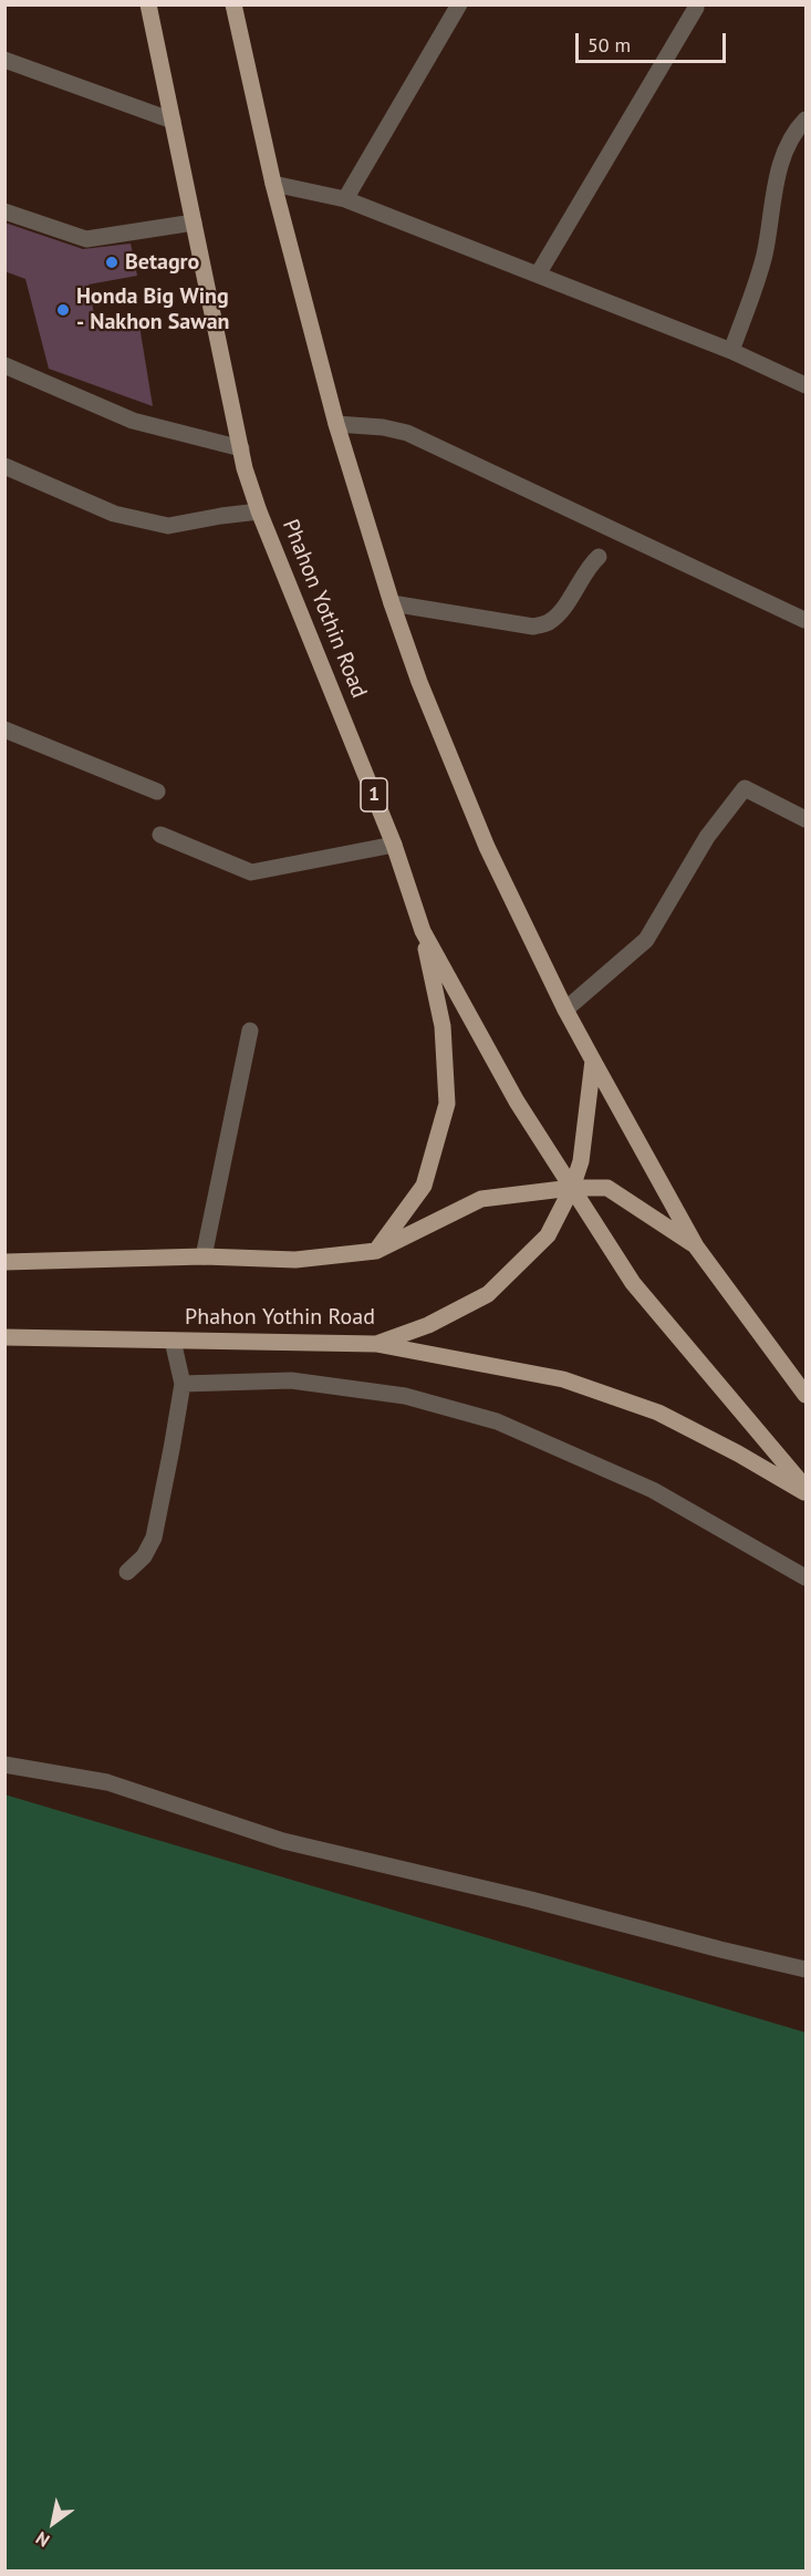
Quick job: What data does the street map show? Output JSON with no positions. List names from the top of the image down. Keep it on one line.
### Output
{"streets":{"main road":["Phahon Yothin Road","1"]},"places":["Betagro","Honda Big Wing - Nakhon Sawan"],"scale_bar":"50 m","north":"bottom left"}
